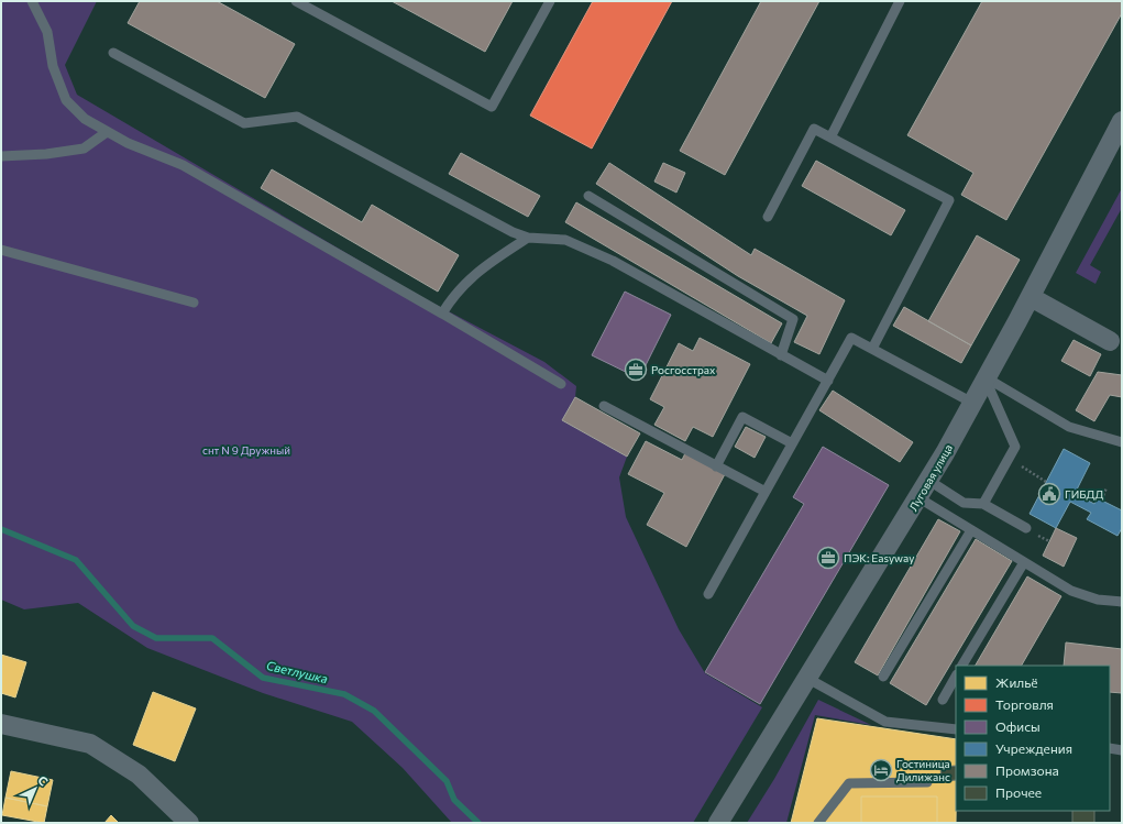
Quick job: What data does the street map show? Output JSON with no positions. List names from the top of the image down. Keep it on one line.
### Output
{"streets":{"street":["Луговая улица"]},"water":["Светлушка"],"parks":["снт N 9 Дружный"],"places":{"office":["Росгосстрах","ПЭК: Easyway"],"public building":["ГИБДД"],"hotel":["Гостиница Дилижанс"]},"legend":["Жильё","Торговля","Офисы","Учреждения","Промзона","Прочее"],"north":"top right"}
